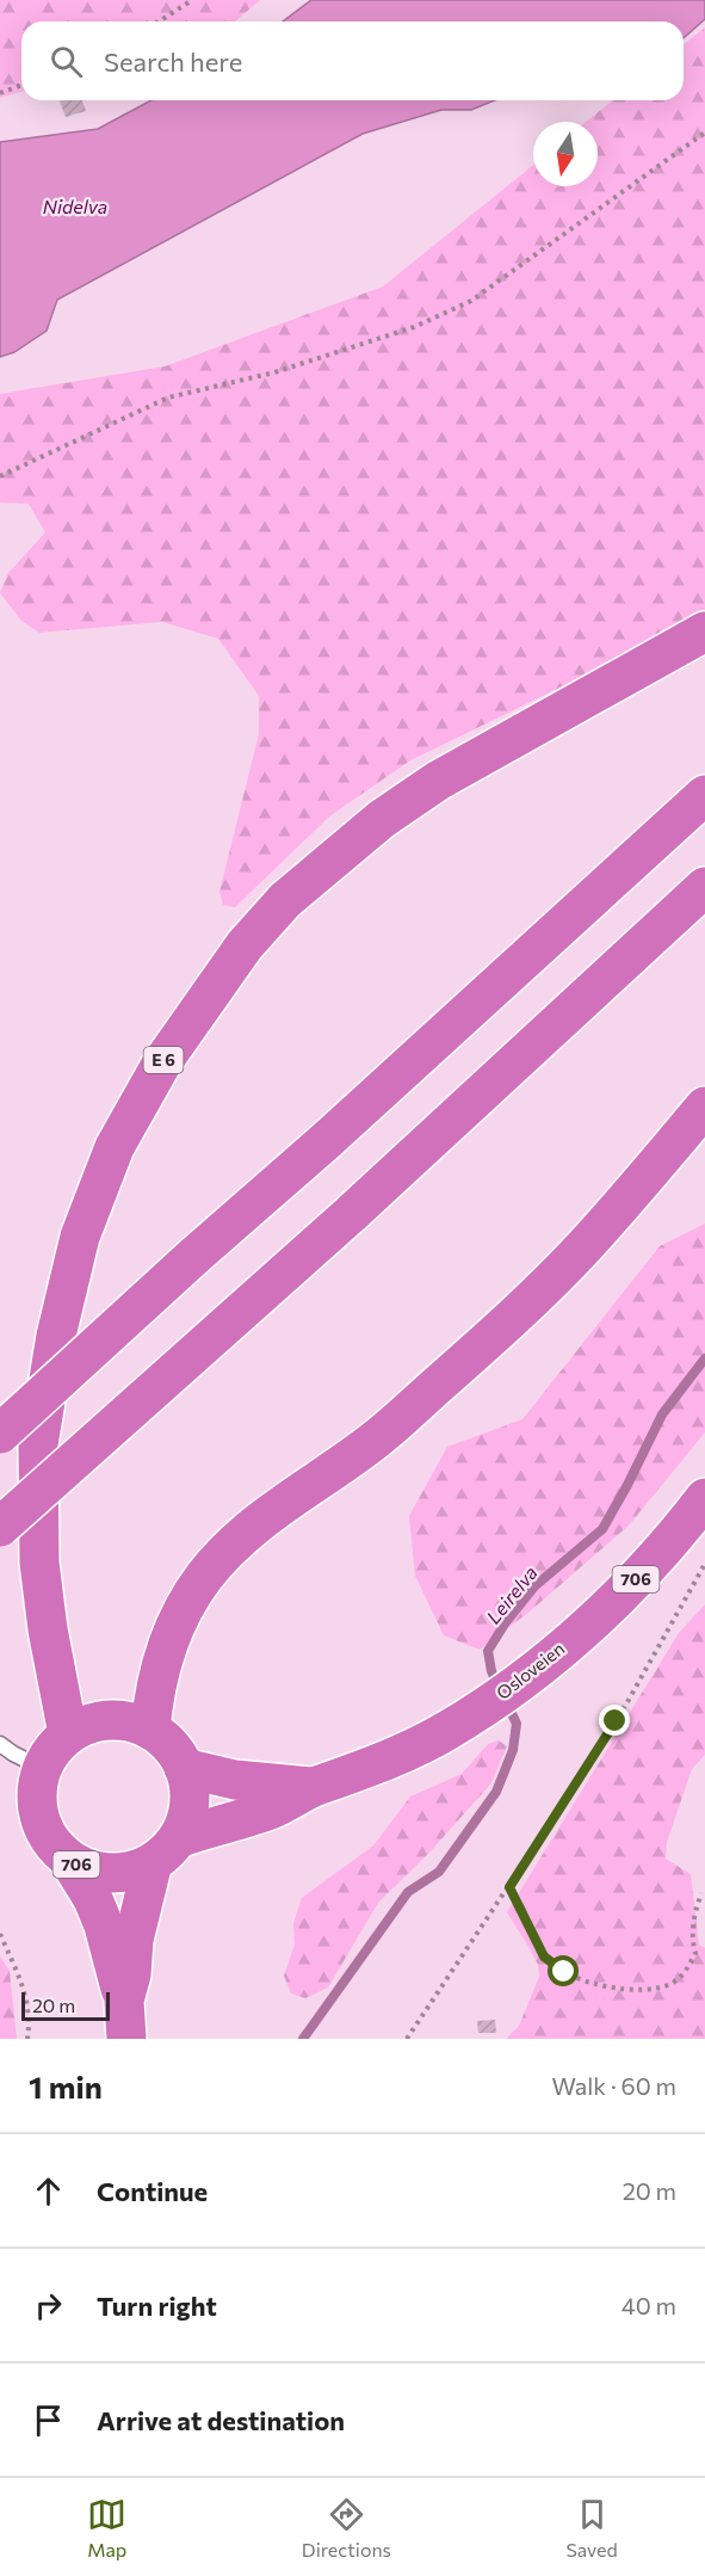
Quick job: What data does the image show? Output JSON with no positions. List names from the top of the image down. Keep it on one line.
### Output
{"streets":{"highway":["E 6","706","Osloveien"]},"crossings":[["E 6","706"],["E 6","Osloveien"],["706","Osloveien"]],"water":["Nidelva","Leirelva"],"scale_bar":"20 m","north":"bottom","page":{"search":"Search here","scale":"20 m","heading":["1 min","Walk · 60 m"],"list":[["Continue","20 m"],["Turn right","40 m"],"Arrive at destination"],"nav":["Map","Directions","Saved"]}}
